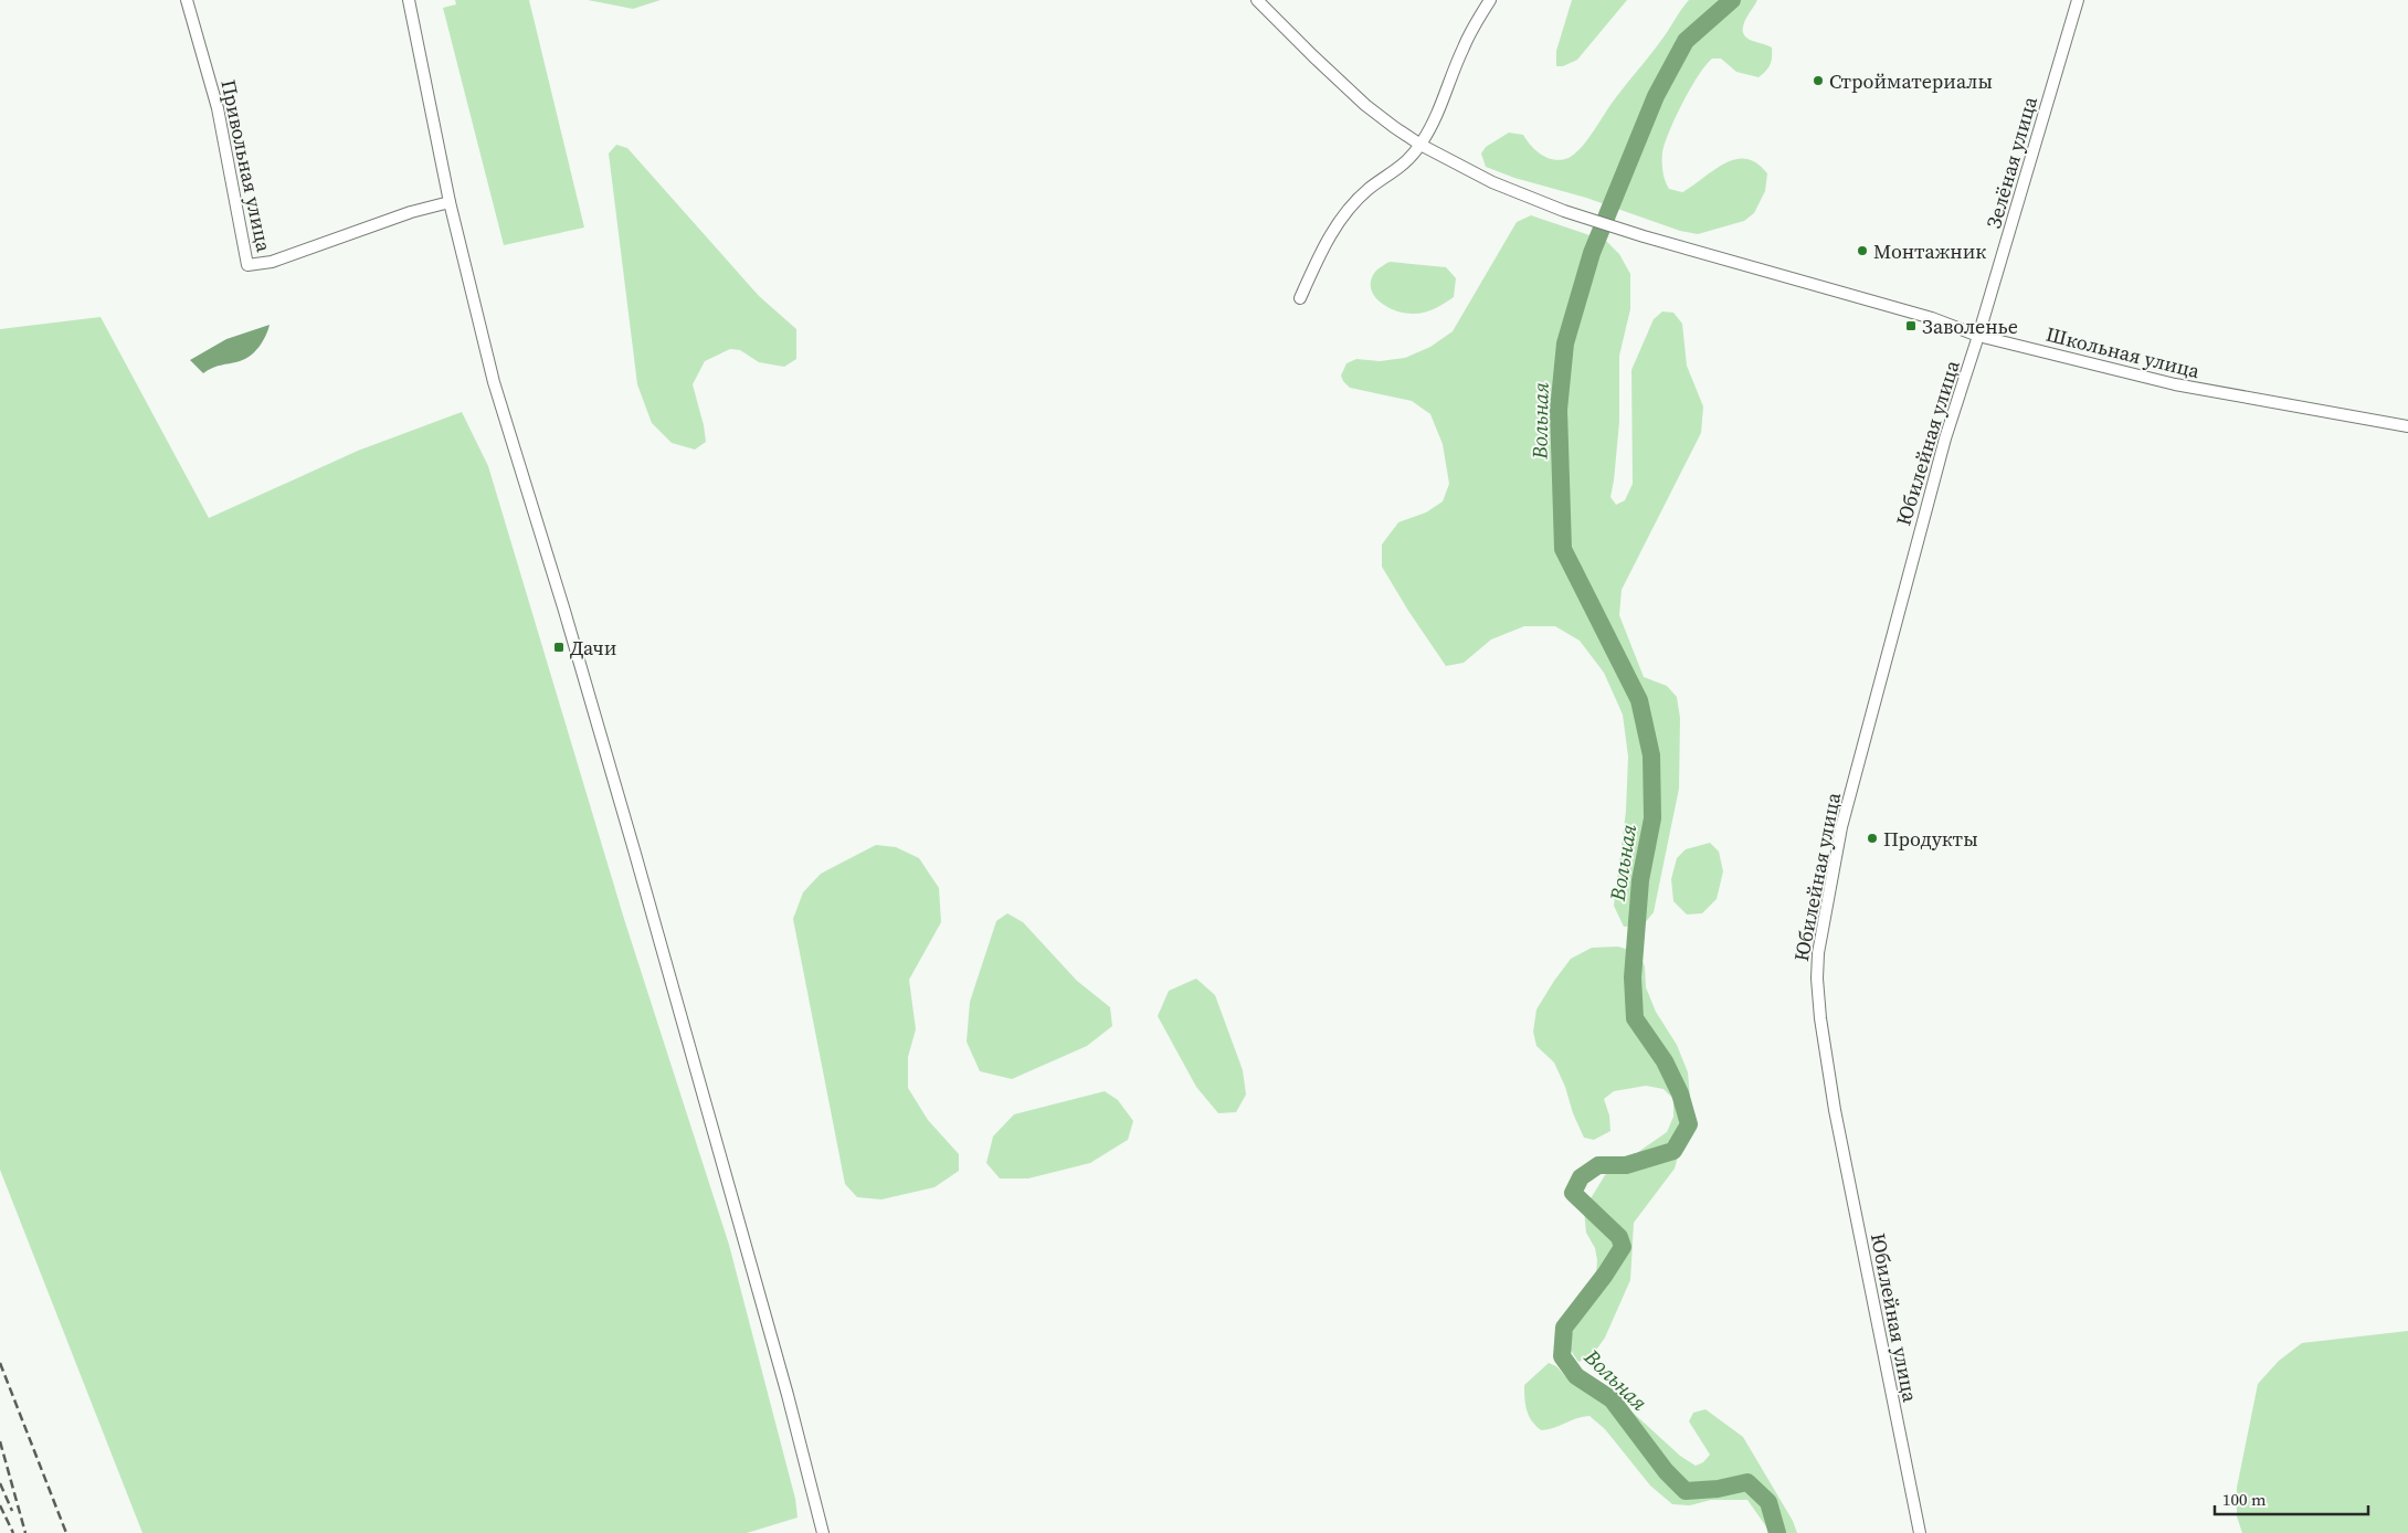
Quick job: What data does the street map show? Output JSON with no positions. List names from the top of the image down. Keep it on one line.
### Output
{"streets":{"street":["Зелёная улица","Привольная улица","Школьная улица","Юбилейная улица"]},"crossings":[["Зелёная улица","Школьная улица"],["Зелёная улица","Юбилейная улица"],["Школьная улица","Юбилейная улица"]],"water":["Вольная"],"places":{"other":["Стройматериалы","Монтажник","Продукты"],"transit":["Заволенье","Дачи"]},"scale_bar":"100 m"}
